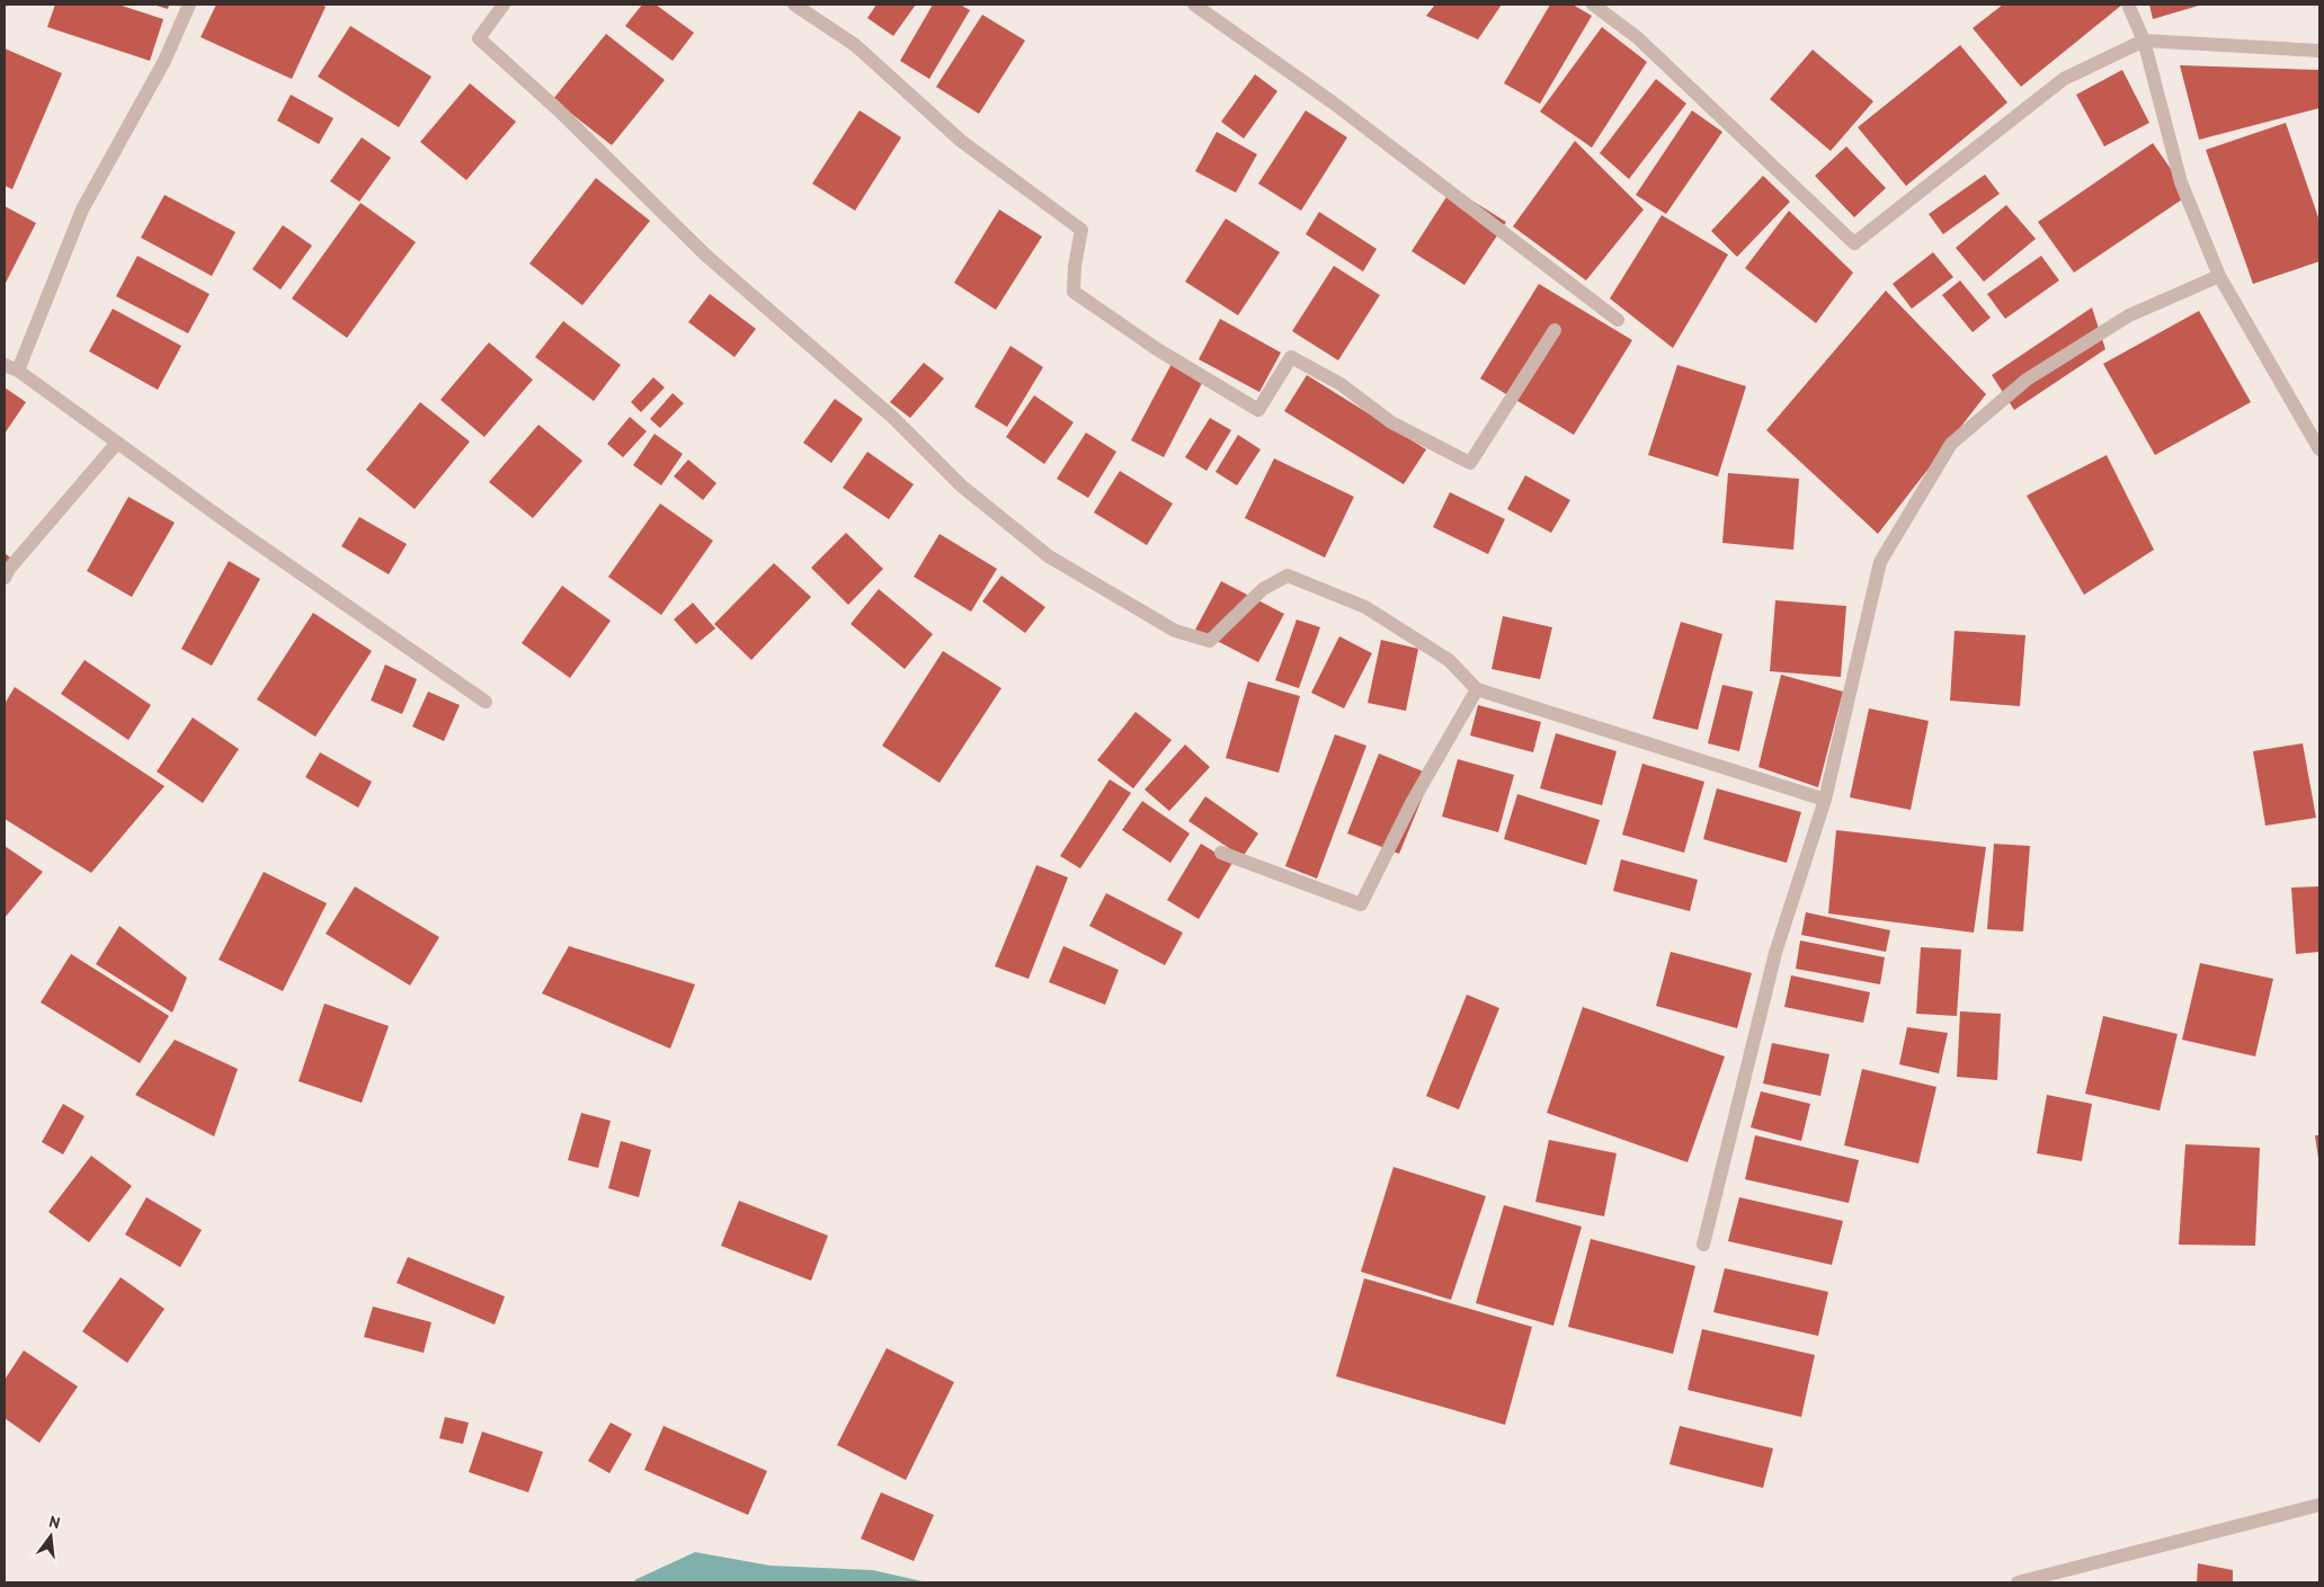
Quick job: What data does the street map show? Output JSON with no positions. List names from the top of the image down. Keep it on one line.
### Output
{"north":"top"}
